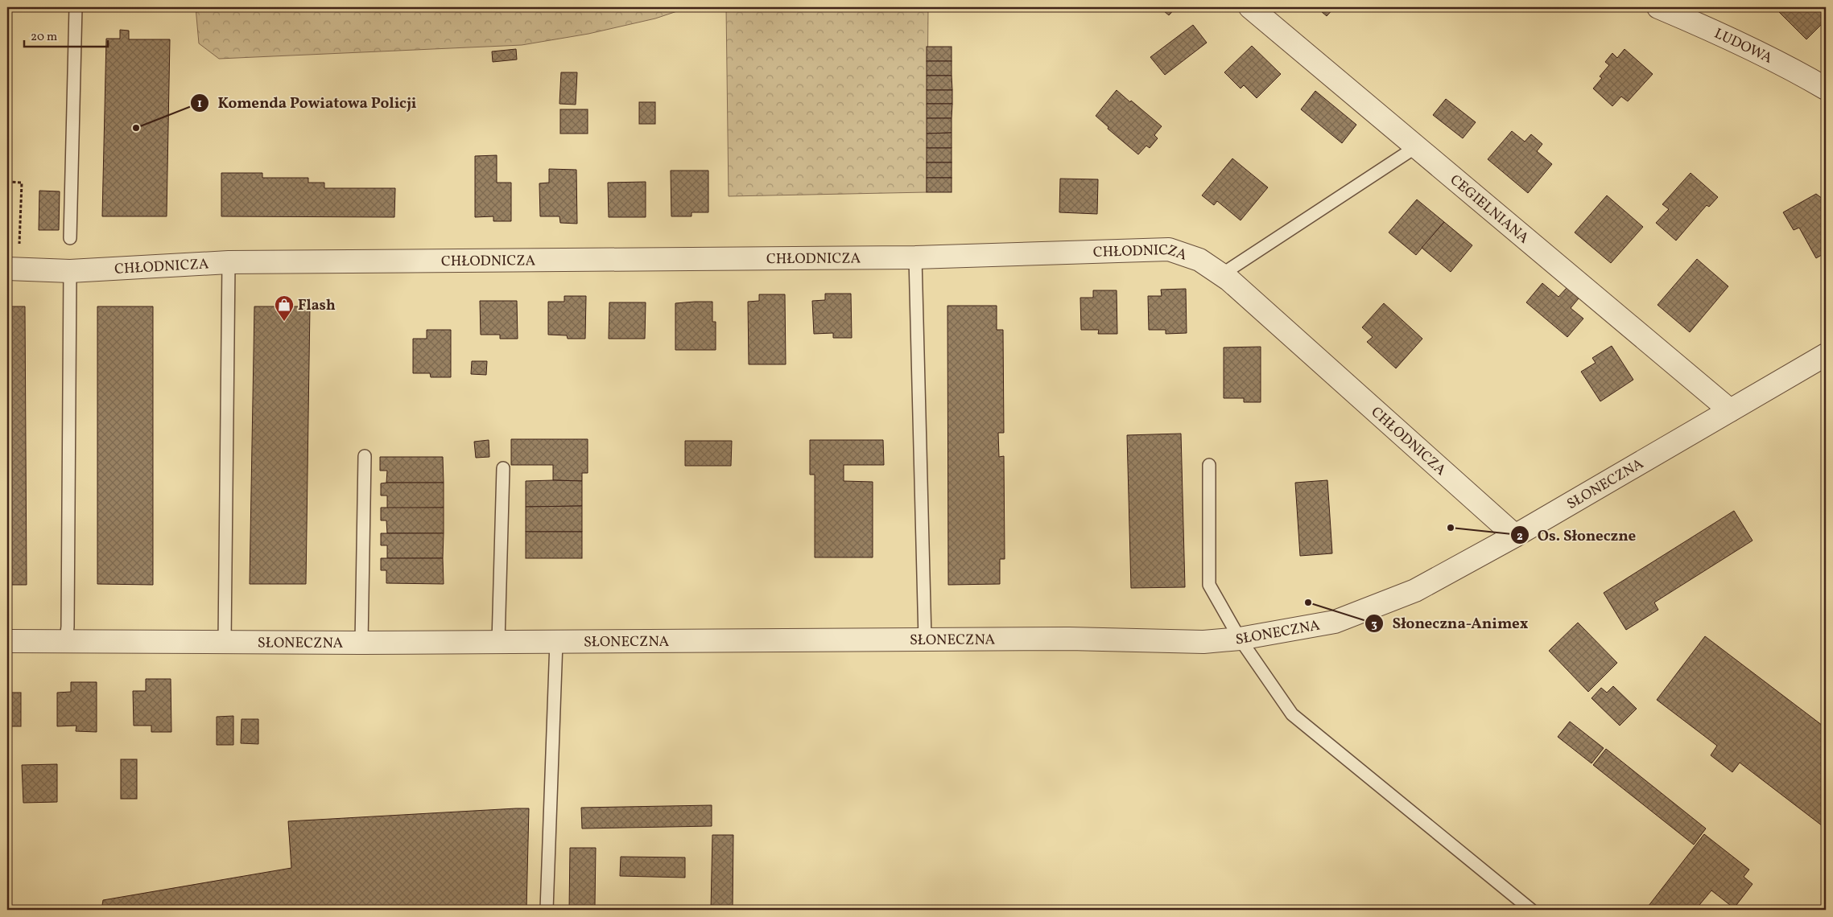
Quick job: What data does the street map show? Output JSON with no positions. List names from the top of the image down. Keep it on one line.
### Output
{"streets":{"street":["LUDOWA","CEGIELNIANA","CHŁODNICZA","SŁONECZNA"]},"crossings":[["CEGIELNIANA","SŁONECZNA"],["CHŁODNICZA","SŁONECZNA"]],"places":{"other":["Komenda Powiatowa Policji","Os. Słoneczne","Słoneczna-Animex"],"shop":["Flash"]},"scale_bar":"20 m"}
